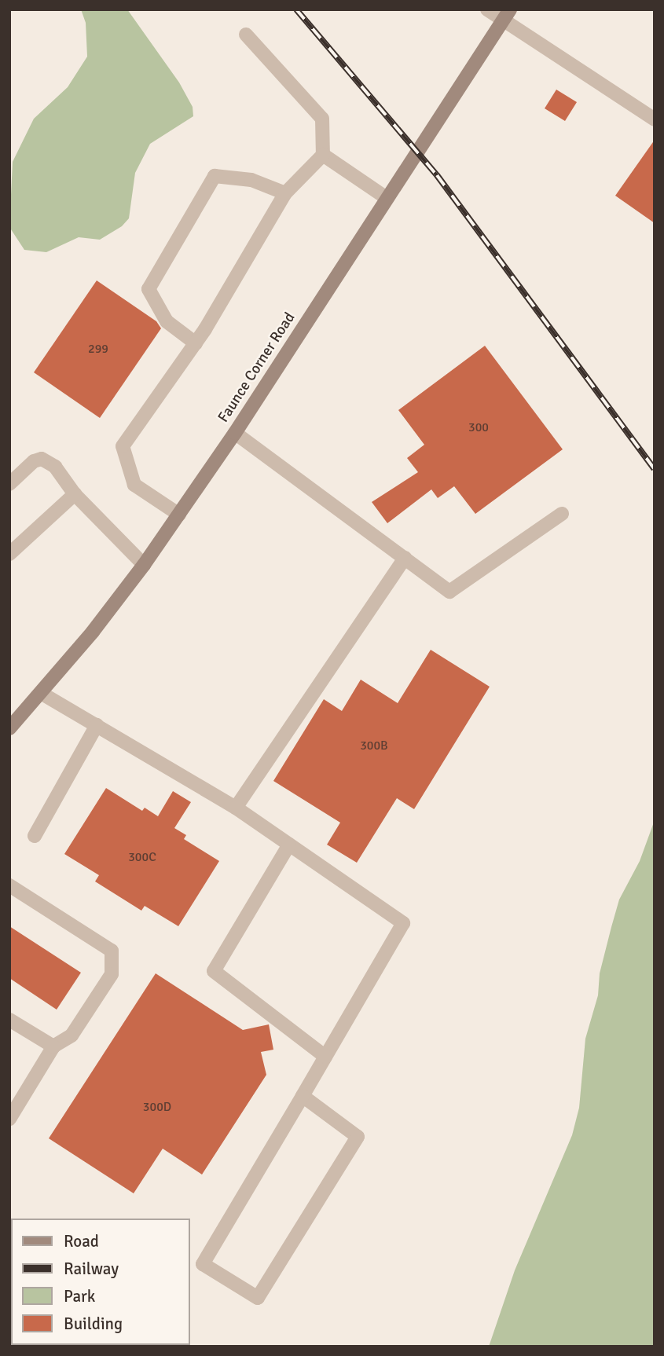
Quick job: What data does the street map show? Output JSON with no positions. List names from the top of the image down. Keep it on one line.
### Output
{"streets":{"main road":["Faunce Corner Road"]},"house_numbers":["299","300","300B","300C","300D"],"legend":["Road","Railway","Park","Building"]}
